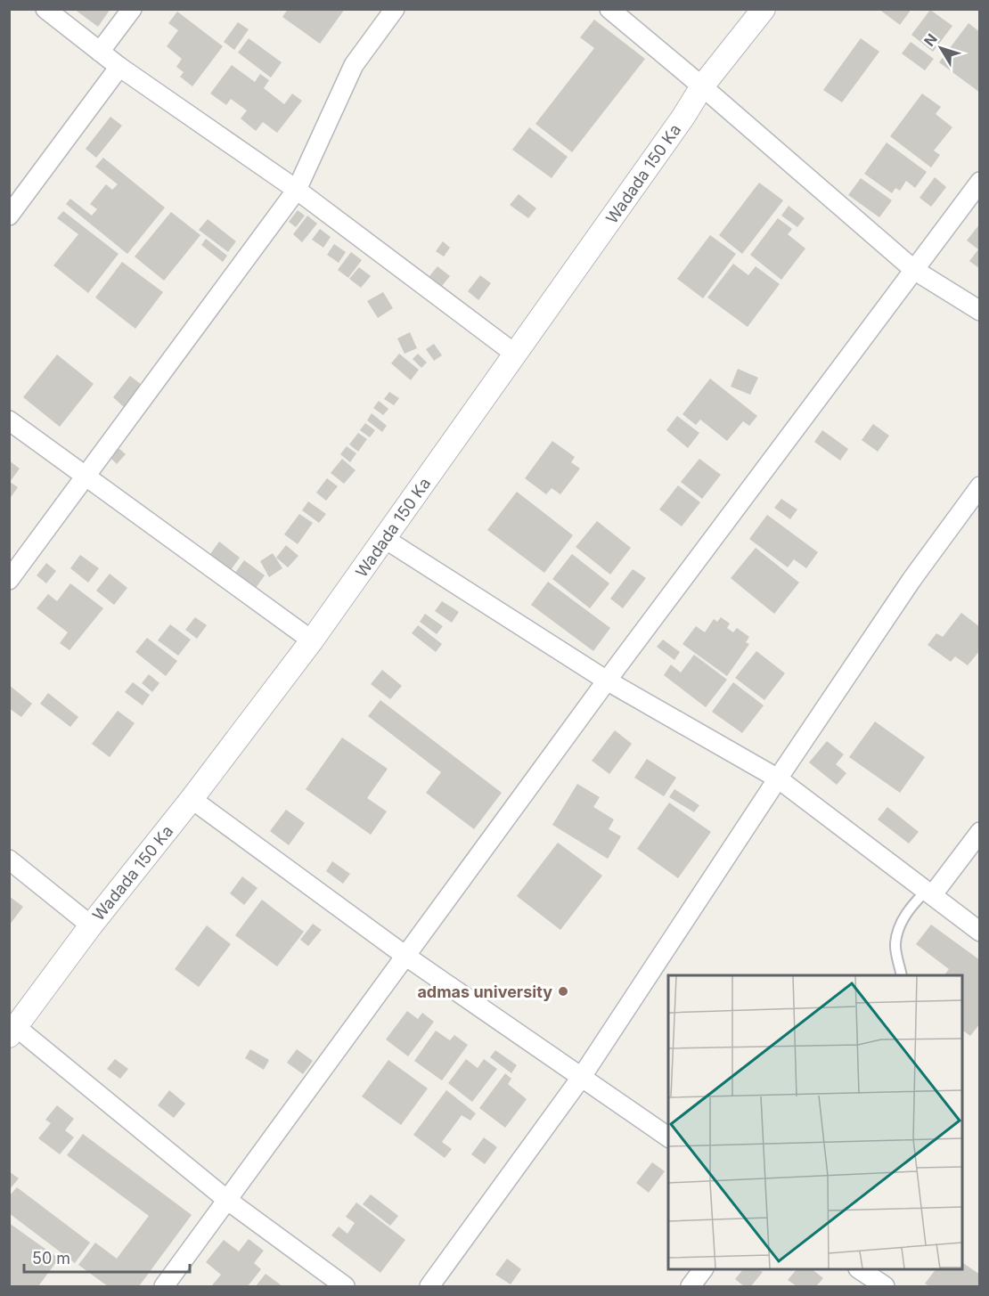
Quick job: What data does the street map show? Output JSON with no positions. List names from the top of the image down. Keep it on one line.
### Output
{"streets":{"street":["Wadada 150 Ka"]},"places":["admas university"],"scale_bar":"50 m","north":"top left"}
